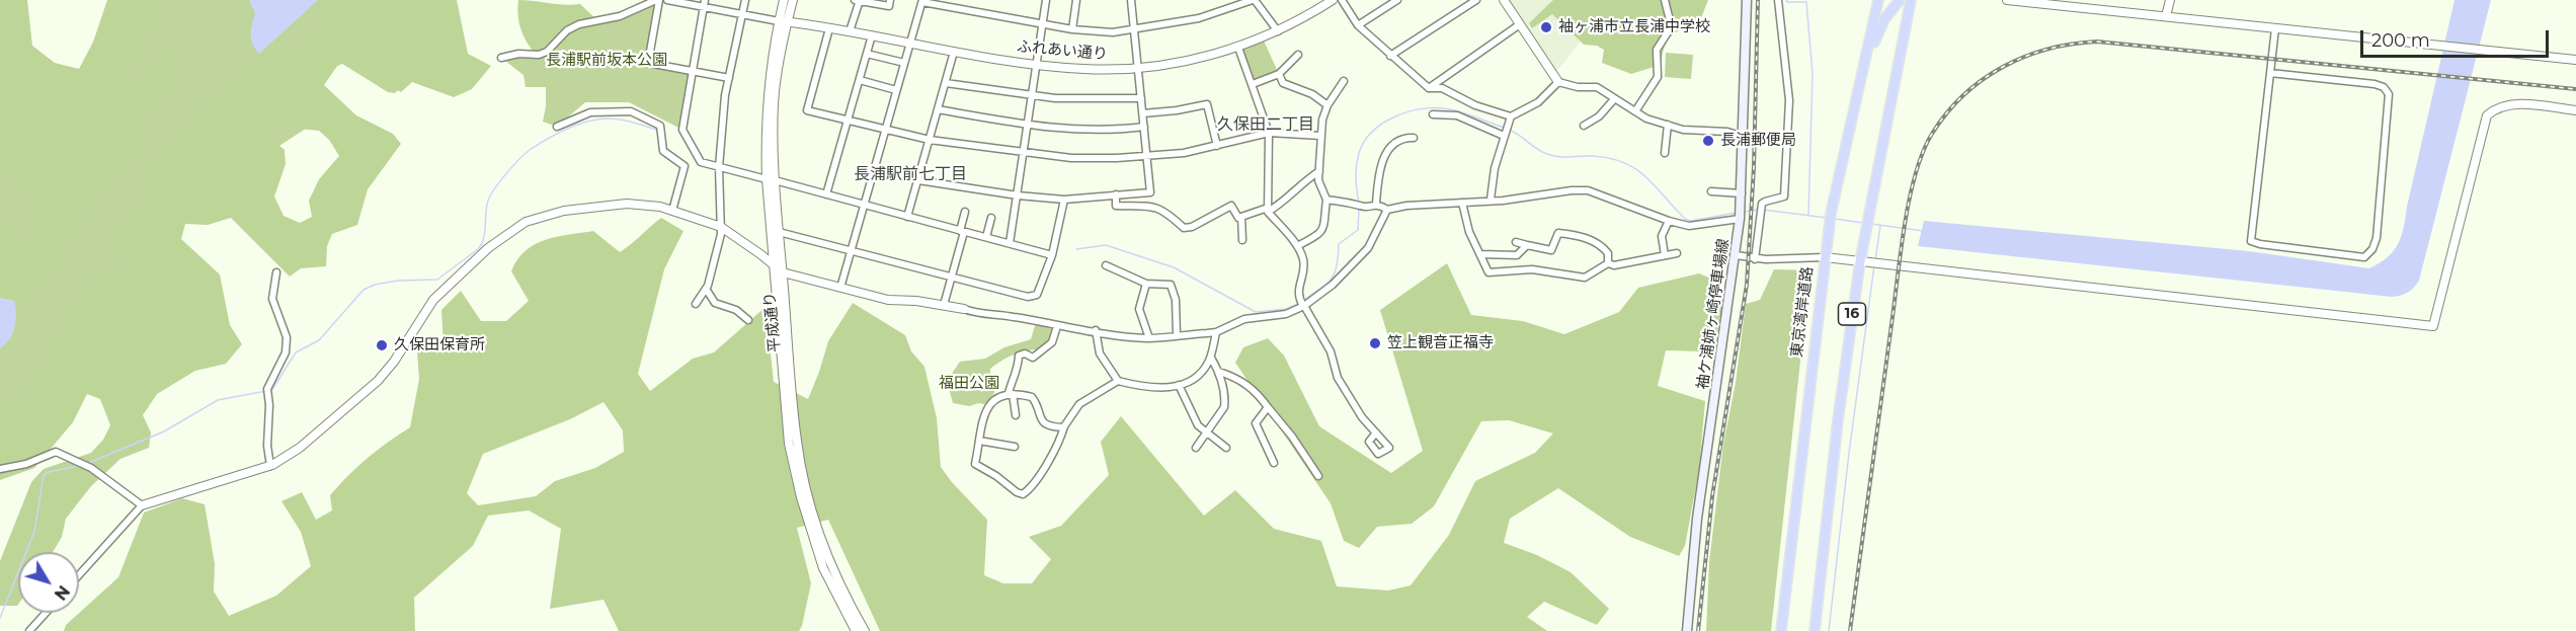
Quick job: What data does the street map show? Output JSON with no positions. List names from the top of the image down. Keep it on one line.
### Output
{"streets":{"highway":["東京湾岸道路","16"],"main road":["袖ケ浦姉ヶ崎停車場線"],"street":["ふれあい通り","平成通り"]},"crossings":[["ふれあい通り","平成通り"]],"districts":["久保田二丁目","長浦駅前七丁目"],"parks":["長浦駅前坂本公園","福田公園"],"places":["袖ヶ浦市立長浦中学校","長浦郵便局","笠上観音正福寺","久保田保育所"],"scale_bar":"200 m","north":"bottom right"}
